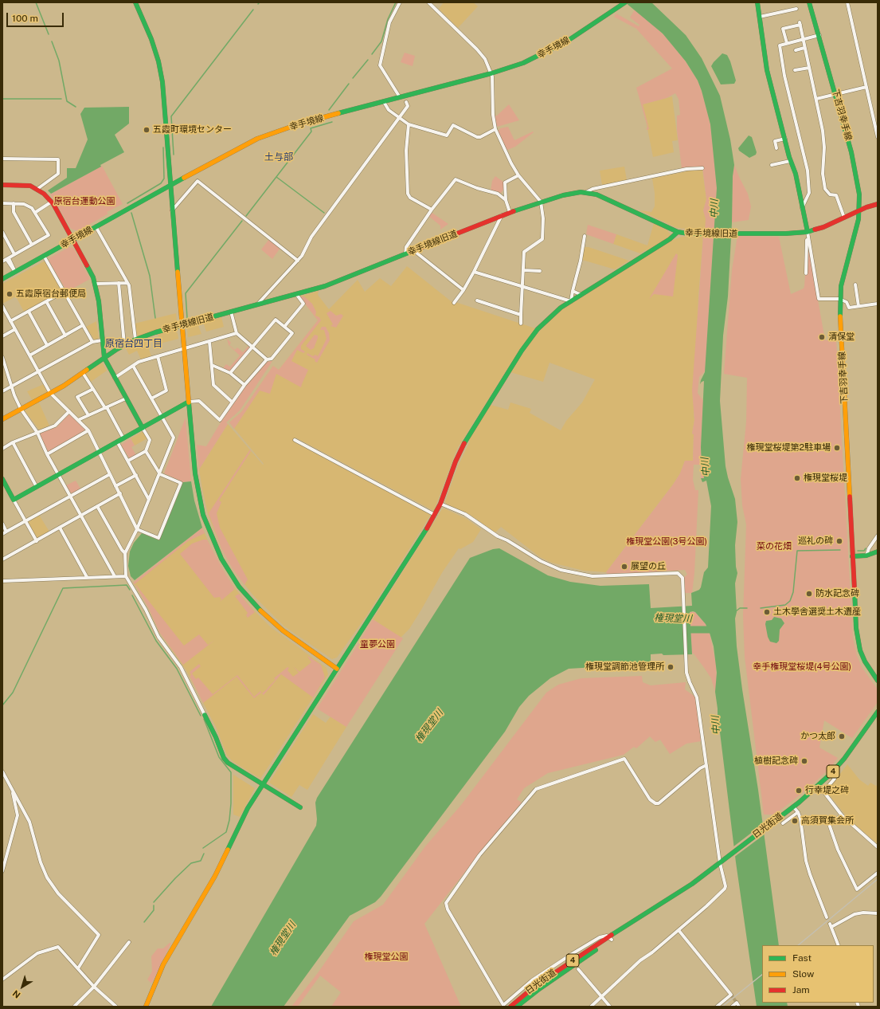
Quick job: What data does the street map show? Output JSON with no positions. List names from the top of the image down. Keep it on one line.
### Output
{"streets":{"main road":["幸手境線","下吉羽幸手線","幸手境線旧道","4","日光街道"]},"crossings":[["下吉羽幸手線","幸手境線旧道"]],"districts":["土与部","原宿台四丁目"],"water":["中川","権現堂川"],"parks":["原宿台運動公園","権現堂公園(3号公園)","菜の花畑","童夢公園","幸手権現堂桜堤(4号公園)","権現堂公園"],"places":["五霞町環境センター","五霞原宿台郵便局","清保堂","権現堂桜堤第2駐車場","権現堂桜堤","巡礼の碑","展望の丘","防水記念碑","土木學舎選奨土木遺産","権現堂調節池管理所","かつ太郎","植樹記念碑","行幸堤之碑","高須賀集会所"],"legend":["Fast","Slow","Jam"],"scale_bar":"100 m","north":"bottom left"}
